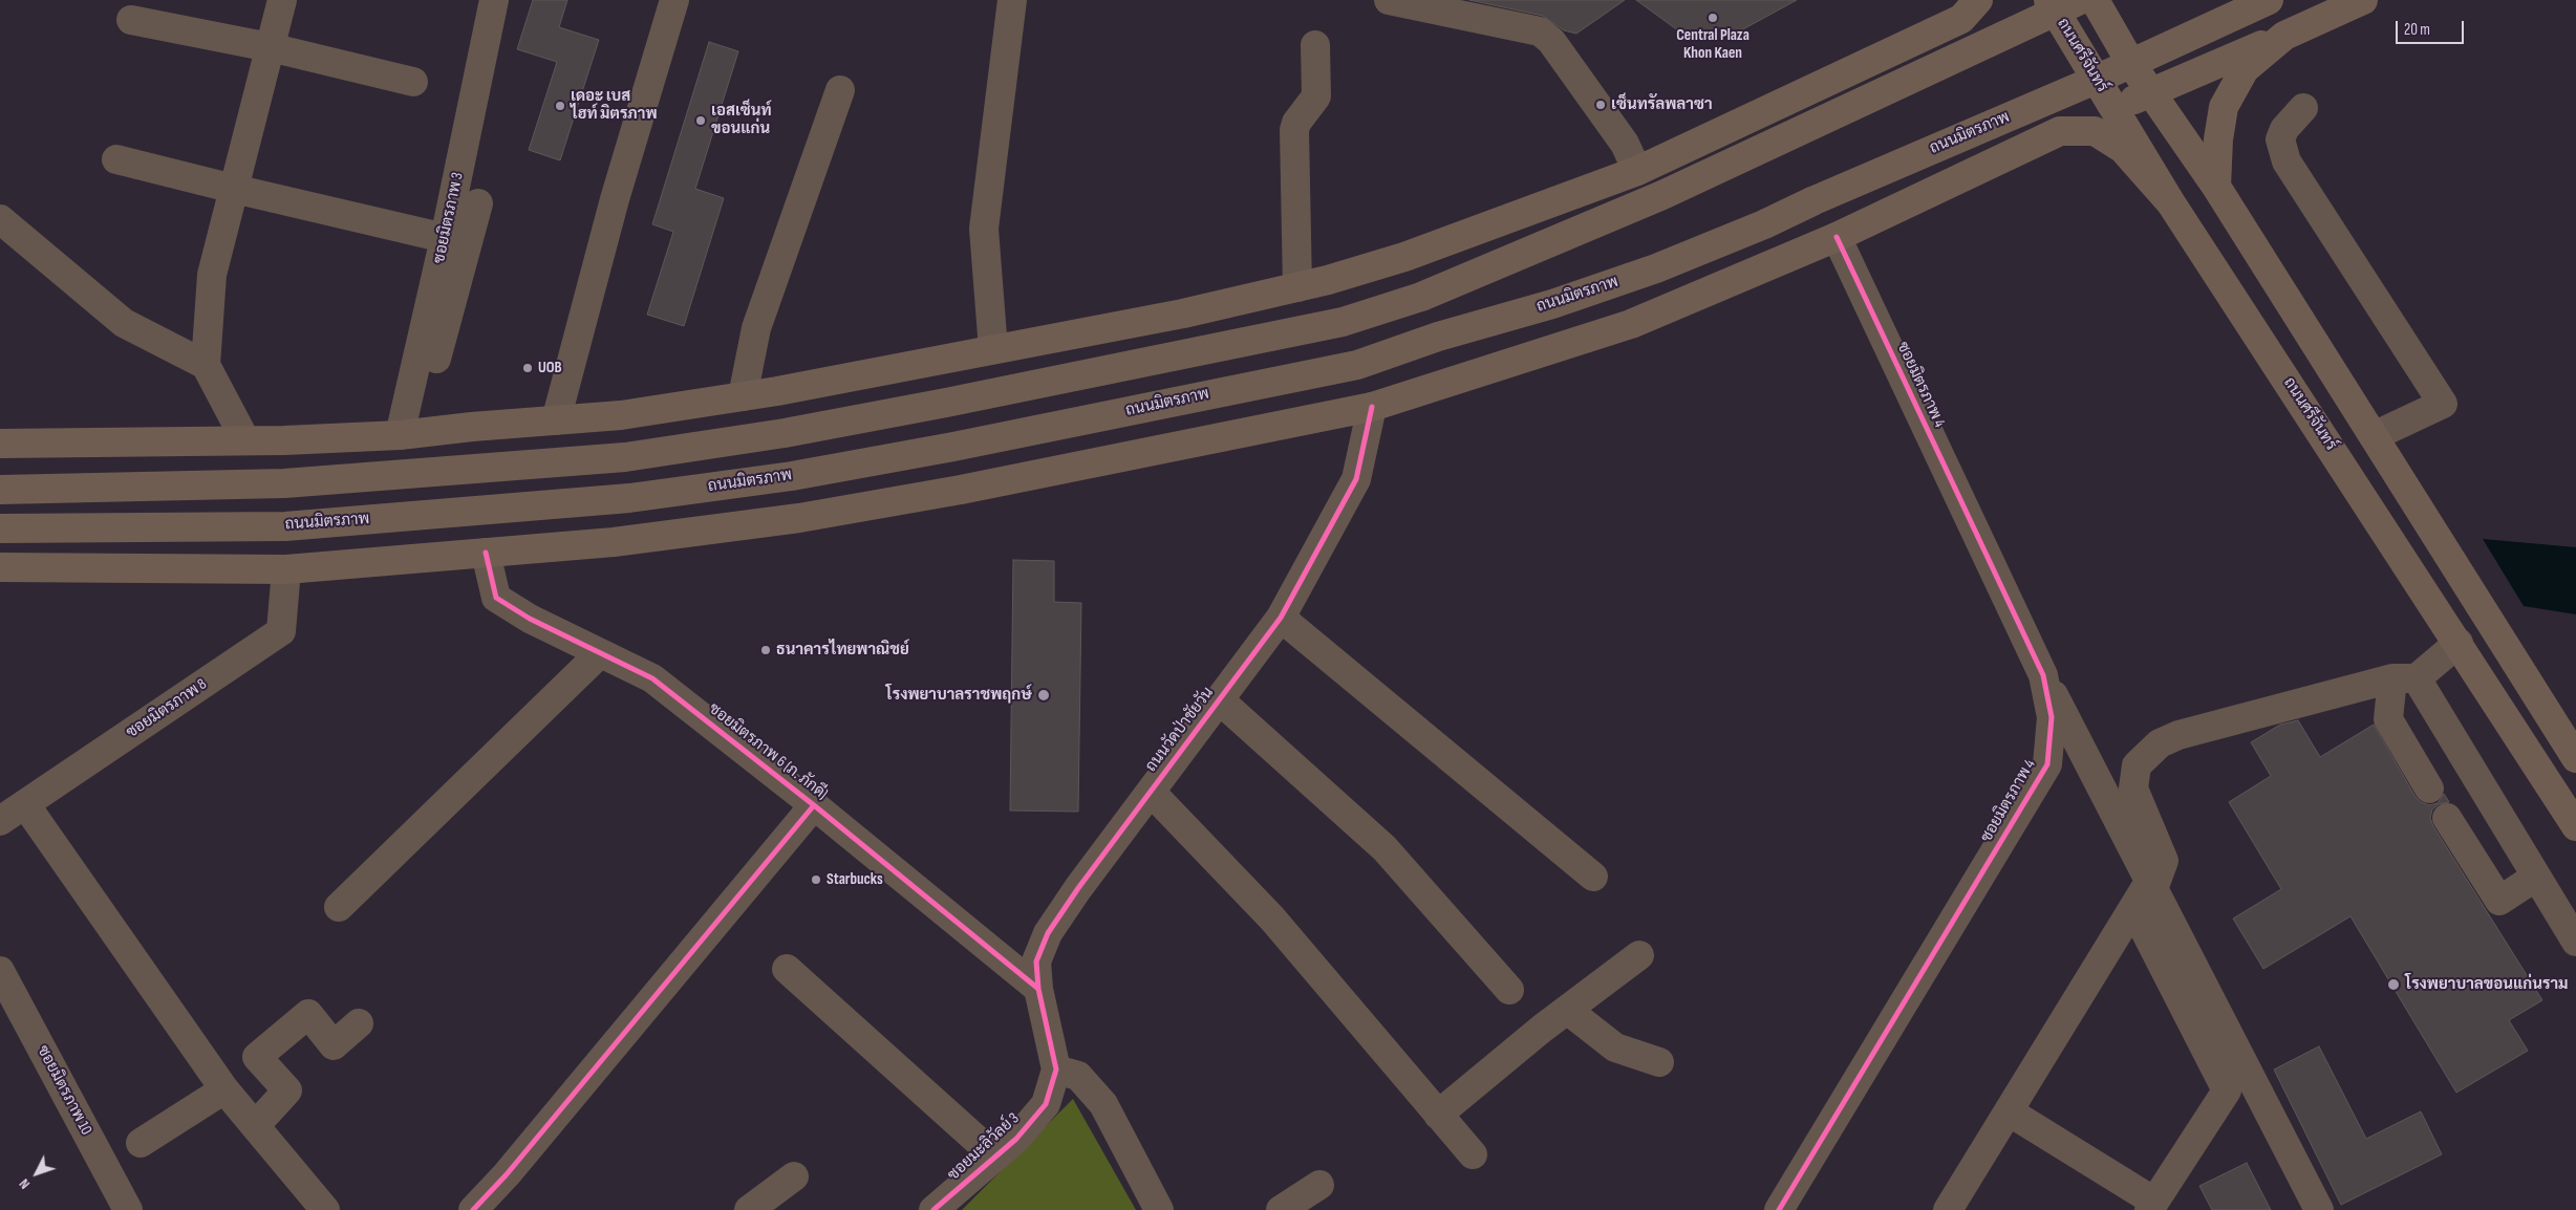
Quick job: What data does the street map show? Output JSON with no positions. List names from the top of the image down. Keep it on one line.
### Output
{"streets":{"main road":["ถนนศรีจันทร์","ถนนมิตรภาพ"],"street":["ซอยมิตรภาพ 3","ซอยมิตรภาพ 4","ซอยมิตรภาพ 8","ถนนวัดป่าชัยวัน","ซอยมิตรภาพ 6 (ภ. ภักดี)","ซอยมิตรภาพ 10","ซอยมะลิวัลย์ 3"]},"crossings":[["ถนนศรีจันทร์","ถนนมิตรภาพ"],["ถนนวัดป่าชัยวัน","ซอยมิตรภาพ 6 (ภ. ภักดี)"],["ถนนวัดป่าชัยวัน","ซอยมะลิวัลย์ 3"]],"places":["Central Plaza Khon Kaen","เซ็นทรัลพลาซา","เดอะ เบส ไฮท์ มิตรภาพ","เอสเซ็นท์ ขอนแก่น","UOB","ธนาคารไทยพาณิชย์","โรงพยาบาลราชพฤกษ์","Starbucks","โรงพยาบาลขอนแก่นราม"],"scale_bar":"20 m","north":"bottom left"}
